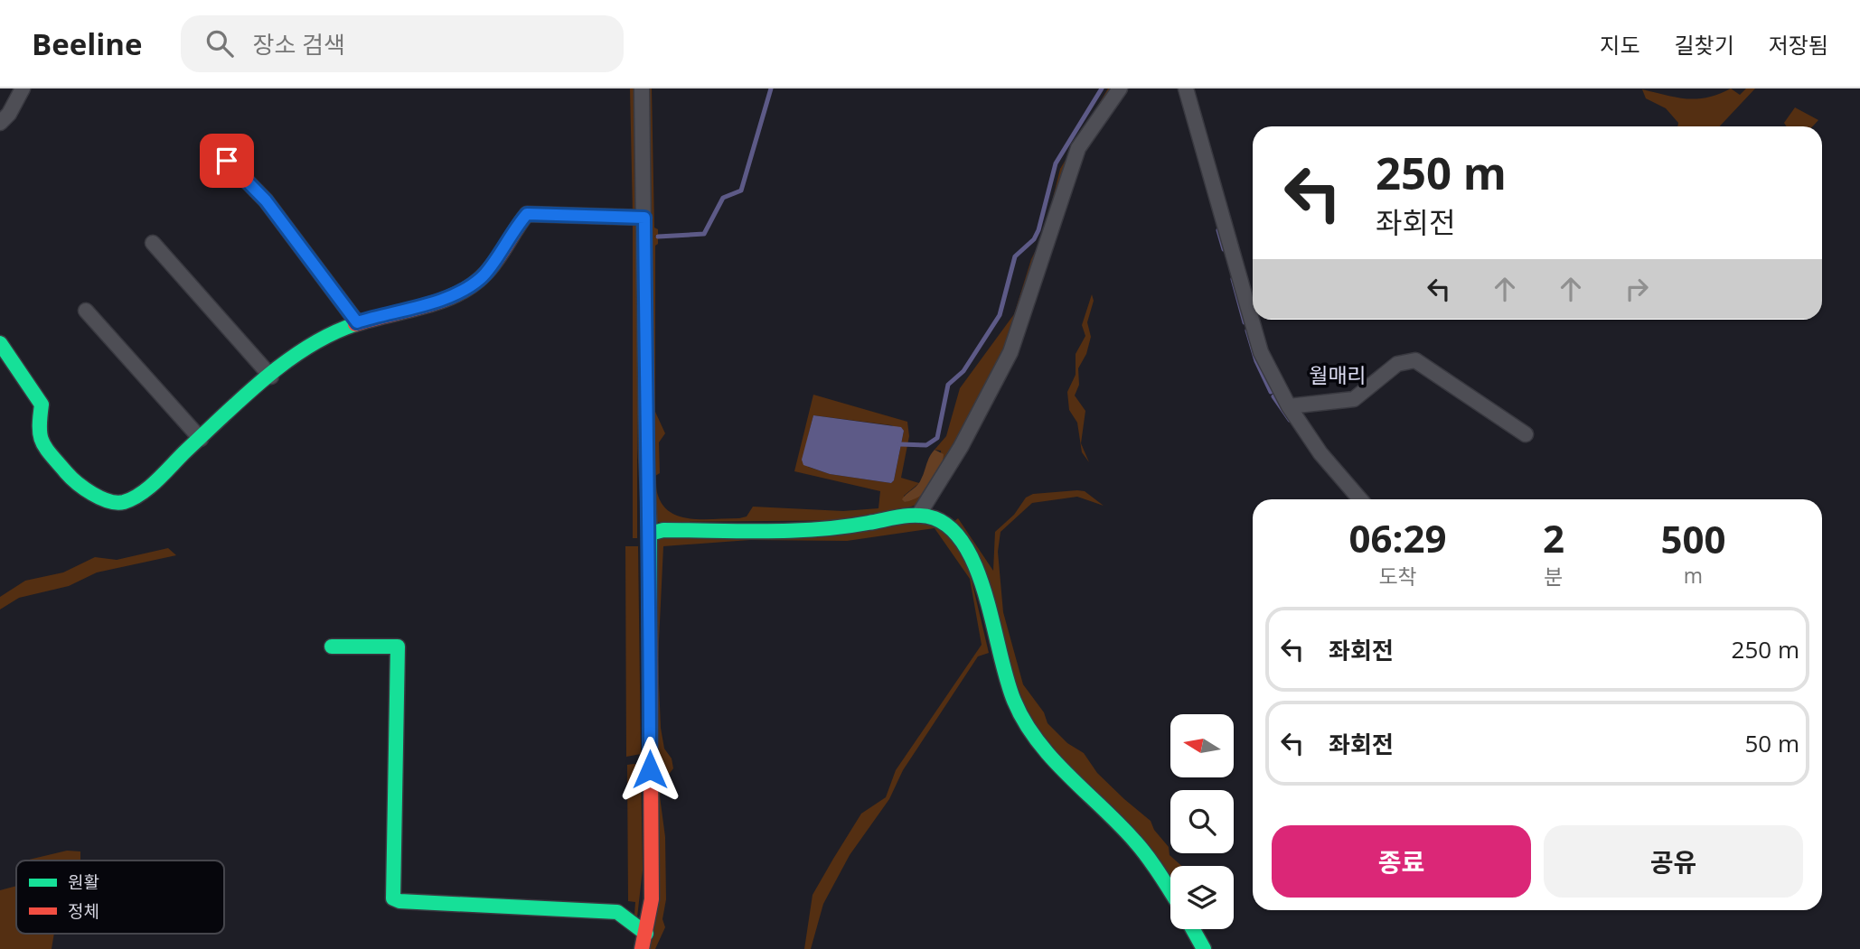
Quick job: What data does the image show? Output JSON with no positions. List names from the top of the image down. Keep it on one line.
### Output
{"districts":["월매리"],"legend":["원활","정체"],"north":"left","page":{"header":"Beeline","search":"장소 검색","nav":["지도","길찾기","저장됨"],"turn":["250 m","좌회전"],"eta":["06:29","도착","2","분","500","m"],"list":[{"name":"좌회전","value":"250 m"},{"name":"좌회전","value":"50 m"}],"buttons":["종료","공유"]}}
